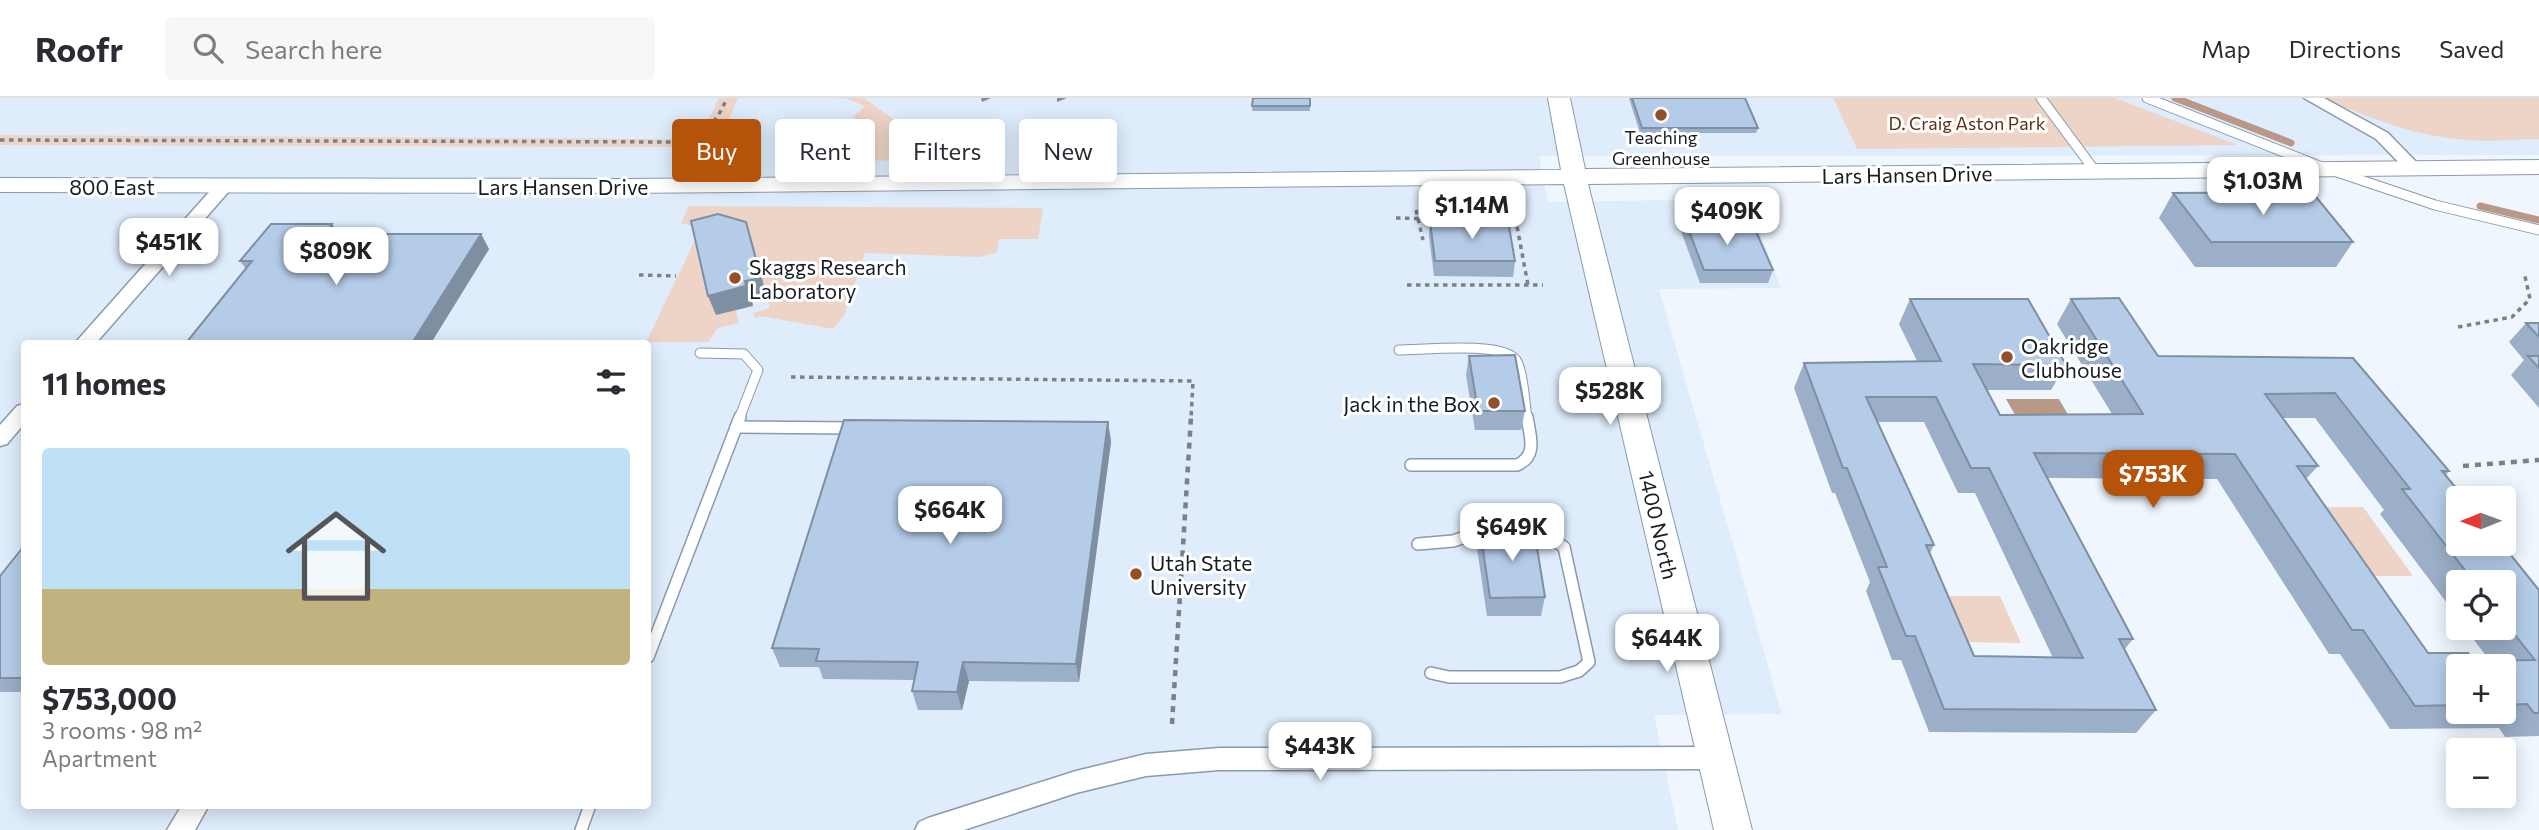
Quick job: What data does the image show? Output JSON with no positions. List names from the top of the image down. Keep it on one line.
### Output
{"streets":{"main road":["Lars Hansen Drive","800 East","1400 North"]},"crossings":[["Lars Hansen Drive","800 East"],["Lars Hansen Drive","1400 North"]],"parks":["D. Craig Aston Park"],"places":["Teaching Greenhouse","Skaggs Research Laboratory","Oakridge Clubhouse","Jack in the Box","Utah State University"],"north":"left","page":{"header":"Roofr","search":"Search here","nav":["Map","Directions","Saved"],"chip":["Buy","Rent","Filters","New"],"price":["$1.03M","$1.14M","$409K","$451K","$809K","$528K","$753K","$664K","$649K","$644K","$443K"],"heading":"11 homes","list":[{"name":"$753,000","note":"3 rooms · 98 m² · Apartment"}],"map_buttons":["+","−"]}}
